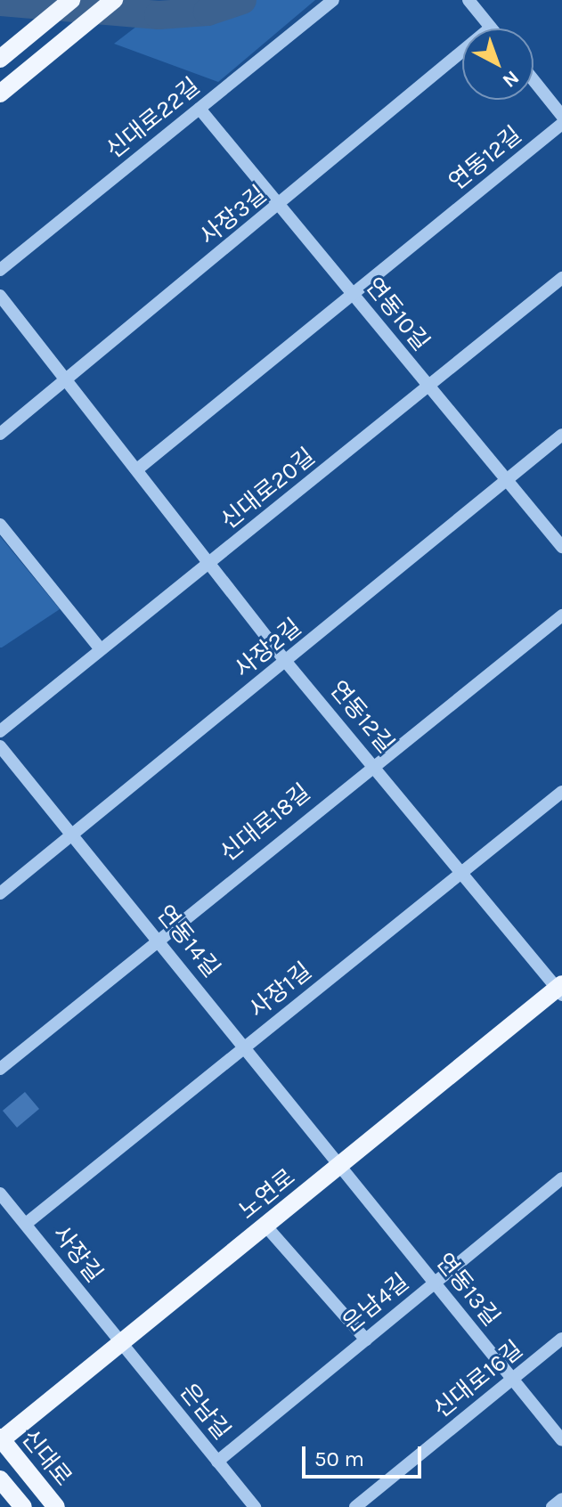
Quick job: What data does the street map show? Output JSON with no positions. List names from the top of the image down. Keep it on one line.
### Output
{"streets":{"main road":["노연로","신대로"],"street":["신대로22길","연동12길","사장3길","연동10길","신대로20길","사장2길","신대로18길","연동14길","사장1길","사장길","연동13길","은남4길","신대로16길","은남길"]},"crossings":[["신대로22길","연동10길"],["연동12길","사장3길"],["연동12길","연동10길"],["연동12길","신대로20길"],["연동12길","사장2길"],["연동12길","신대로18길"],["연동12길","사장1길"],["연동12길","노연로"],["사장3길","연동10길"],["연동10길","신대로20길"],["연동10길","사장2길"],["사장2길","연동14길"],["신대로18길","연동14길"],["연동14길","사장1길"],["연동14길","노연로"],["연동14길","연동13길"],["사장1길","사장길"],["노연로","사장길"],["노연로","연동13길"],["노연로","은남길"],["노연로","신대로"],["사장길","은남길"],["연동13길","은남4길"],["연동13길","신대로16길"],["은남4길","은남길"]],"scale_bar":"50 m","north":"bottom right"}
